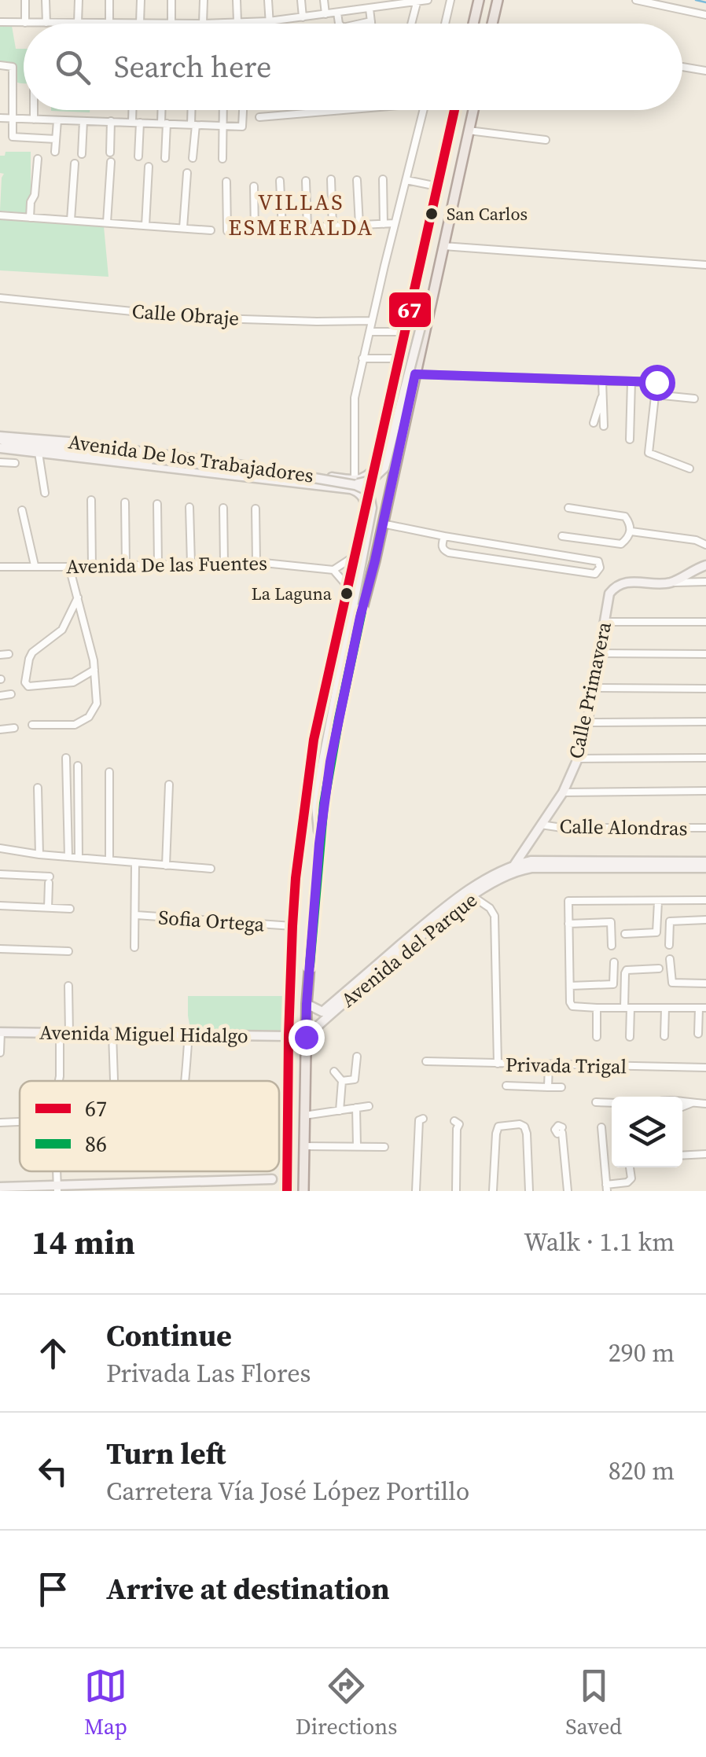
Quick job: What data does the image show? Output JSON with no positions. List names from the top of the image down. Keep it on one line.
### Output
{"streets":{"main road":["Avenida De los Trabajadores","Calle Primavera","Avenida del Parque","Avenida Miguel Hidalgo"],"street":["Calle Obraje","Avenida De las Fuentes","Calle Alondras","Sofia Ortega","Privada Trigal"]},"crossings":[["Calle Primavera","Calle Alondras"],["Calle Primavera","Avenida del Parque"]],"districts":["VILLAS ESMERALDA"],"places":["San Carlos","La Laguna"],"lines":["transit line 67","transit line 86"],"legend":["67","86"],"page":{"search":"Search here","heading":["14 min","Walk · 1.1 km"],"list":[["Continue","Privada Las Flores","290 m"],["Turn left","Carretera Vía José López Portillo","820 m"],"Arrive at destination"],"nav":["Map","Directions","Saved"]}}
